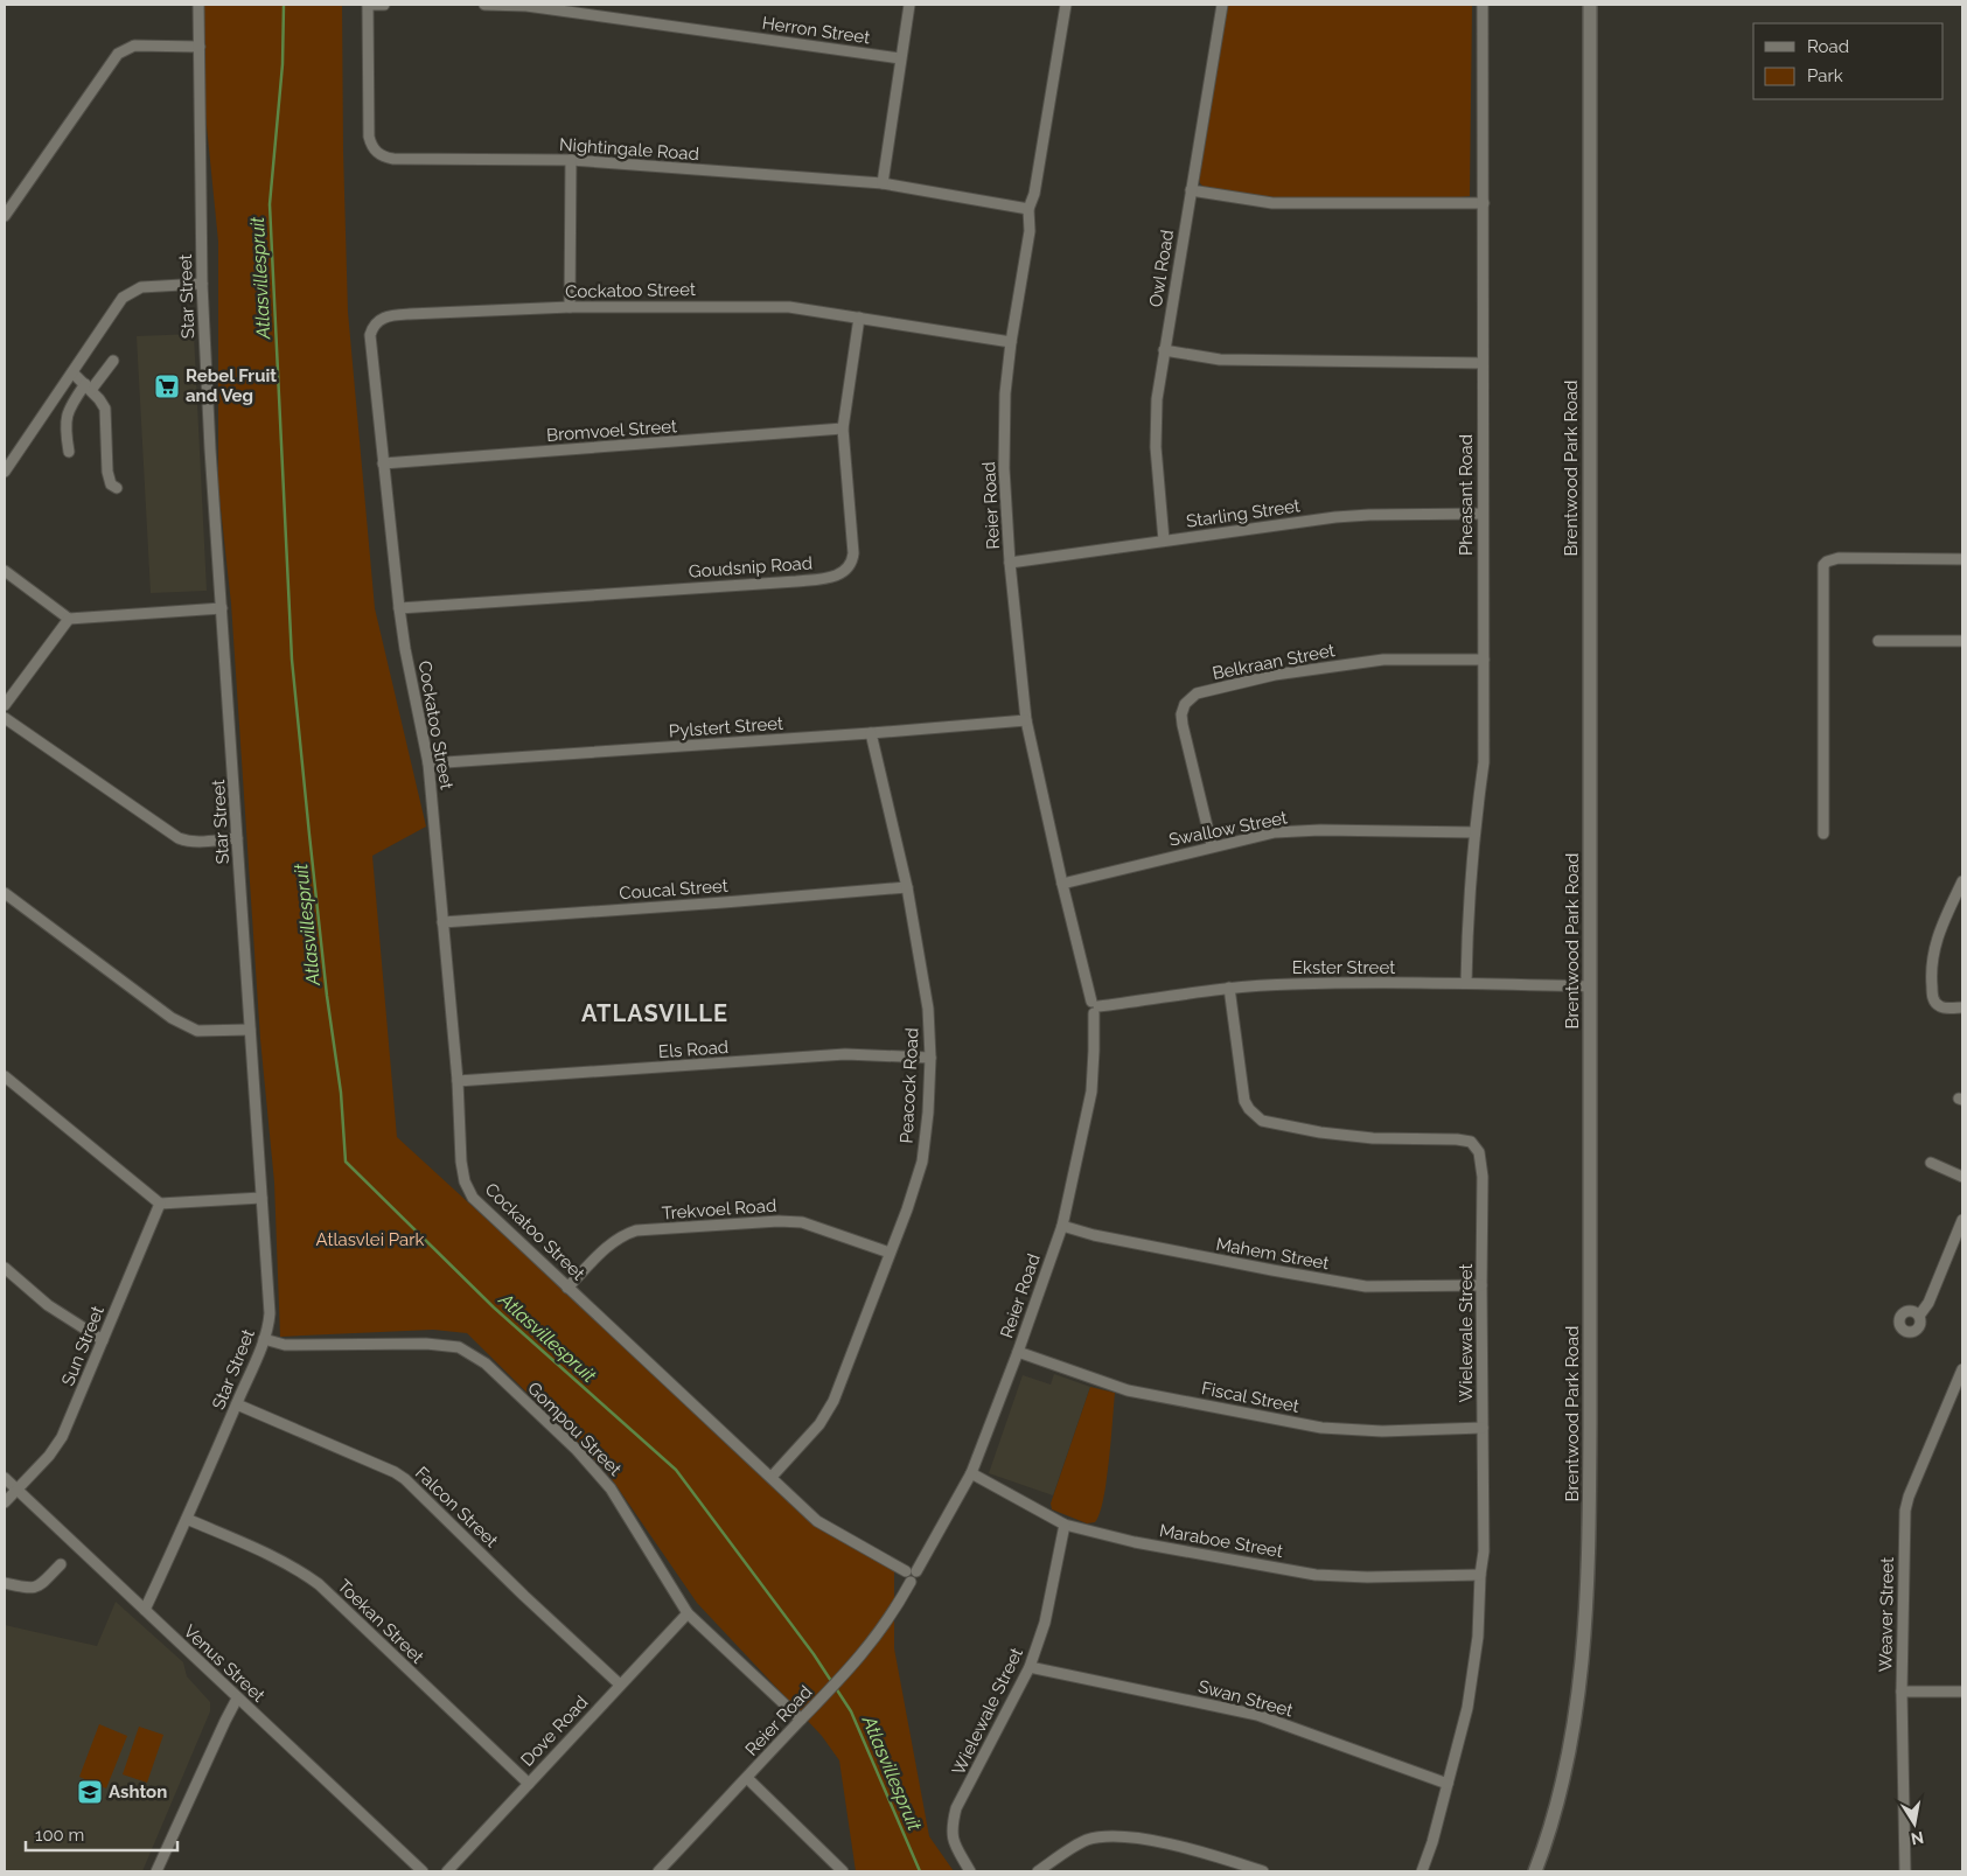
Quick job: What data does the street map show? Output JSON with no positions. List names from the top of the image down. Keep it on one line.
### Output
{"streets":{"street":["Herron Street","Nightingale Road","Owl Road","Cockatoo Street","Star Street","Bromvoel Street","Brentwood Park Road","Pheasant Road","Reier Road","Starling Street","Goudsnip Road","Belkraan Street","Pylstert Street","Swallow Street","Coucal Street","Ekster Street","Els Road","Peacock Road","Trekvoel Road","Mahem Street","Wielewale Street","Sun Street","Fiscal Street","Gompou Street","Falcon Street","Maraboe Street","Weaver Street","Toekan Street","Venus Street","Swan Street","Dove Road"]},"crossings":[["Nightingale Road","Reier Road"],["Owl Road","Starling Street"],["Cockatoo Street","Bromvoel Street"],["Cockatoo Street","Reier Road"],["Cockatoo Street","Goudsnip Road"],["Cockatoo Street","Pylstert Street"],["Cockatoo Street","Coucal Street"],["Cockatoo Street","Els Road"],["Cockatoo Street","Peacock Road"],["Cockatoo Street","Trekvoel Road"],["Star Street","Gompou Street"],["Star Street","Falcon Street"],["Star Street","Toekan Street"],["Star Street","Venus Street"],["Bromvoel Street","Goudsnip Road"],["Brentwood Park Road","Ekster Street"],["Pheasant Road","Starling Street"],["Pheasant Road","Belkraan Street"],["Pheasant Road","Swallow Street"],["Pheasant Road","Ekster Street"],["Reier Road","Starling Street"],["Reier Road","Pylstert Street"],["Reier Road","Swallow Street"],["Reier Road","Ekster Street"],["Reier Road","Mahem Street"],["Reier Road","Fiscal Street"],["Reier Road","Gompou Street"],["Reier Road","Maraboe Street"],["Belkraan Street","Swallow Street"],["Pylstert Street","Peacock Road"],["Coucal Street","Peacock Road"],["Ekster Street","Wielewale Street"],["Els Road","Peacock Road"],["Peacock Road","Trekvoel Road"],["Mahem Street","Wielewale Street"],["Wielewale Street","Fiscal Street"],["Wielewale Street","Maraboe Street"],["Wielewale Street","Swan Street"],["Sun Street","Venus Street"],["Gompou Street","Dove Road"],["Falcon Street","Dove Road"],["Toekan Street","Dove Road"]],"districts":["ATLASVILLE"],"water":["Atlasvillespruit"],"parks":["Atlasvlei Park"],"places":{"supermarket":["Rebel Fruit and Veg"],"school or university":["Ashton"]},"legend":["Road","Park"],"scale_bar":"100 m","north":"bottom"}
